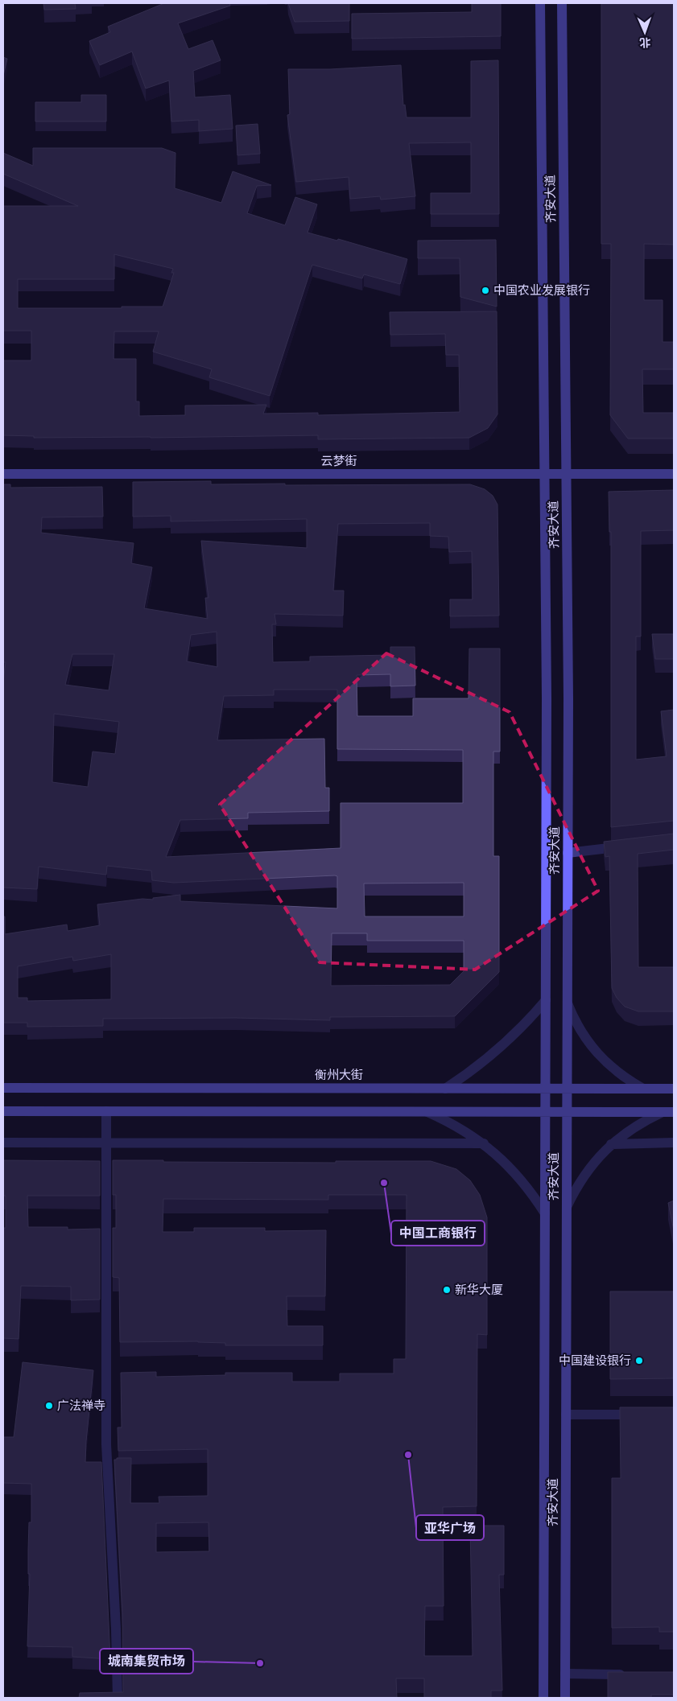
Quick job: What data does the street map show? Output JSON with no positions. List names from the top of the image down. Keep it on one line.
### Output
{"streets":{"main road":["齐安大道","云梦街","衡州大街"]},"crossings":[["齐安大道","云梦街"],["齐安大道","衡州大街"]],"places":["中国农业发展银行","中国工商银行","新华大厦","中国建设银行","广法禅寺","亚华广场","城南集贸市场"],"north":"bottom"}
